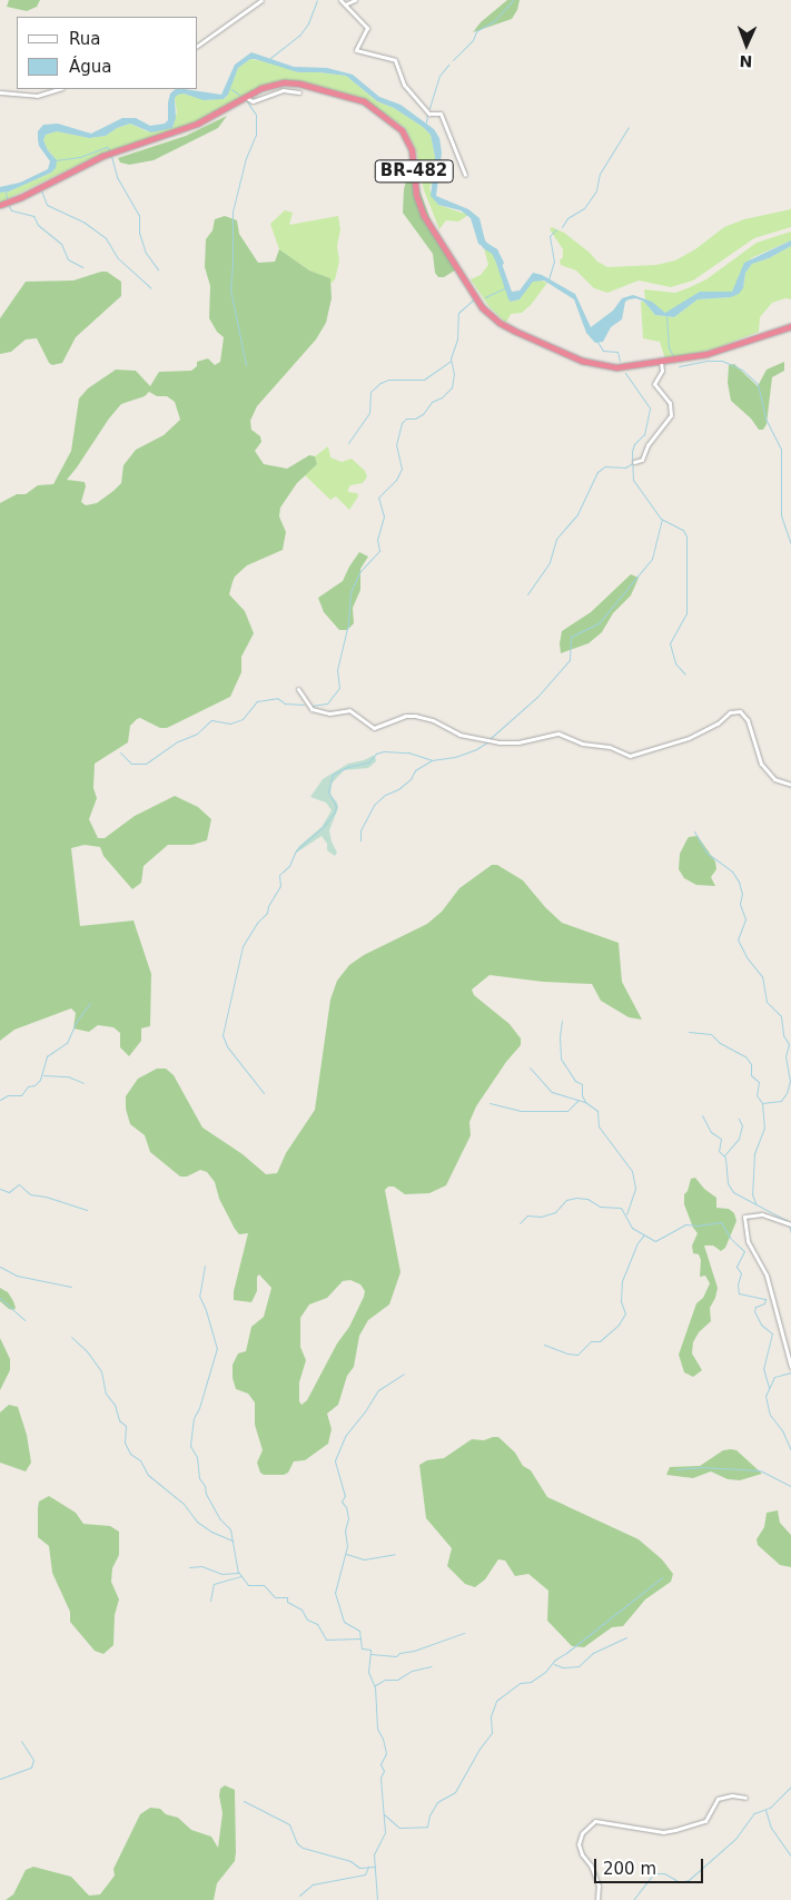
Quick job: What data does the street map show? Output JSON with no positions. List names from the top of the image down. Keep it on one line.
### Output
{"streets":{"highway":["BR-482"]},"legend":["Rua","Água"],"scale_bar":"200 m","north":"bottom"}
